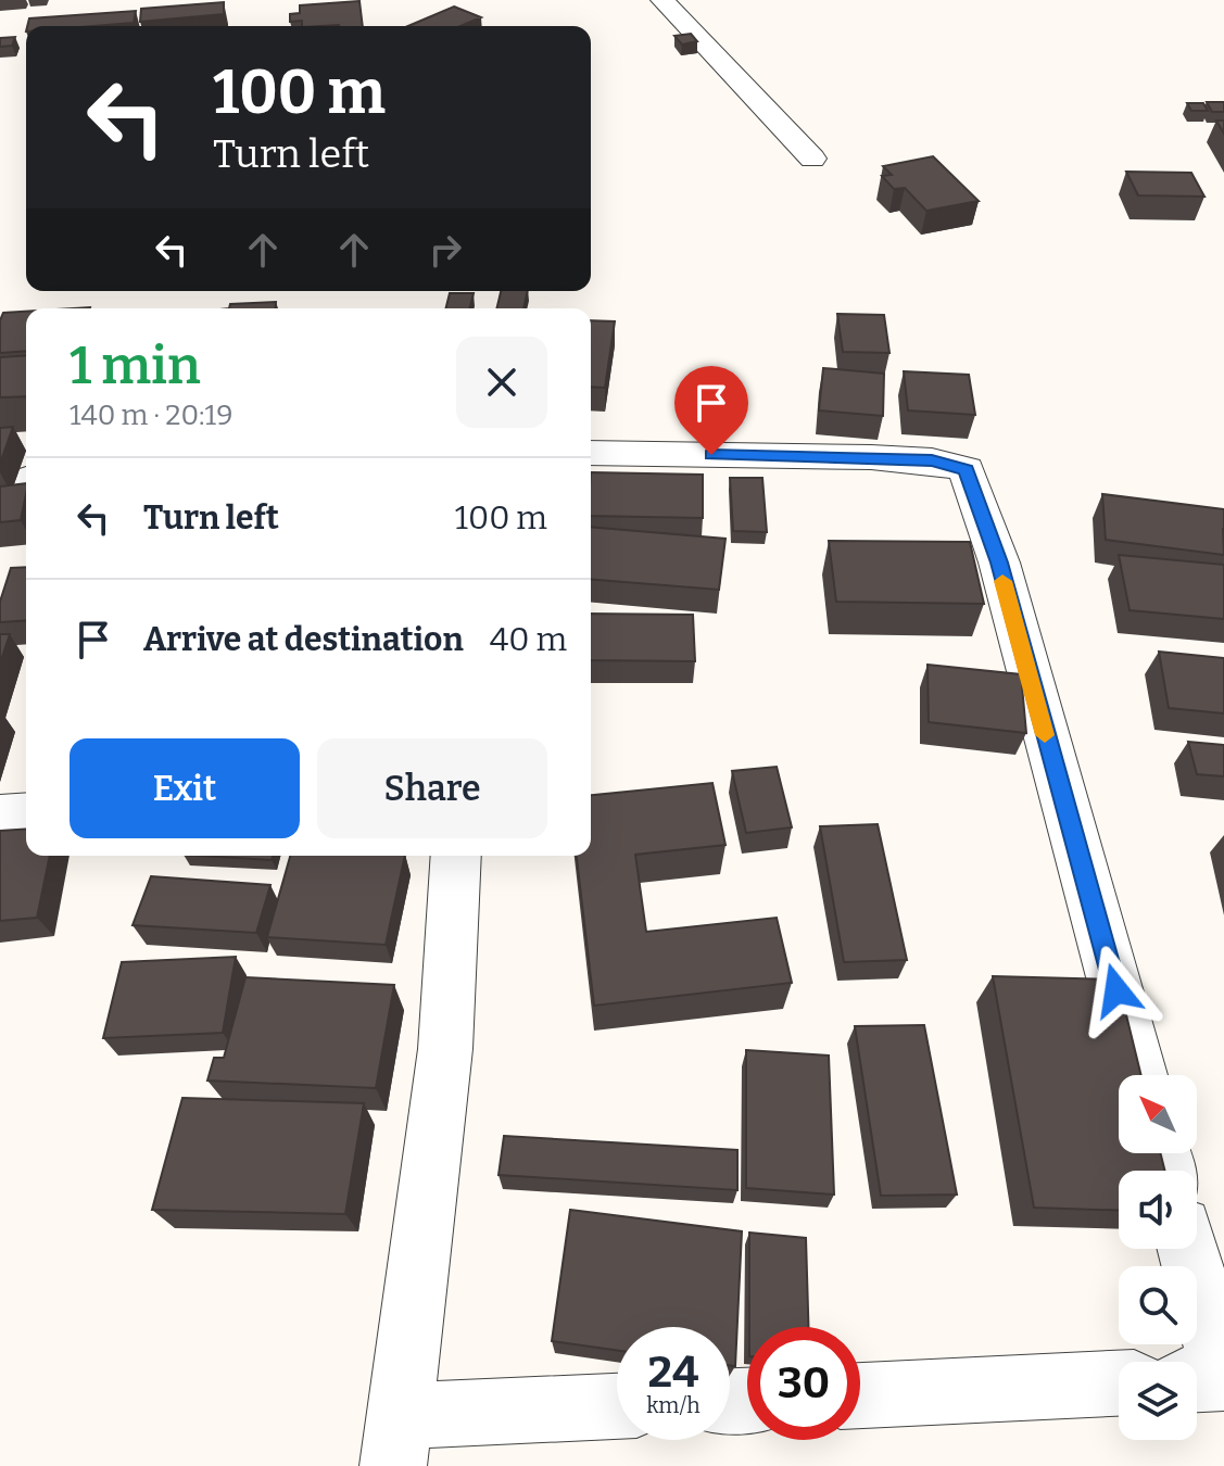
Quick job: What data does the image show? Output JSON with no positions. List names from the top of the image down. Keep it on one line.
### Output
{"north":"top left","page":{"turn":["100 m","Turn left"],"heading":["1 min","140 m · 20:19"],"list":[{"name":"Turn left","value":"100 m"},{"name":"Arrive at destination","value":"40 m"}],"buttons":["Exit","Share"],"speed":"24 km/h","limit":"30"}}
